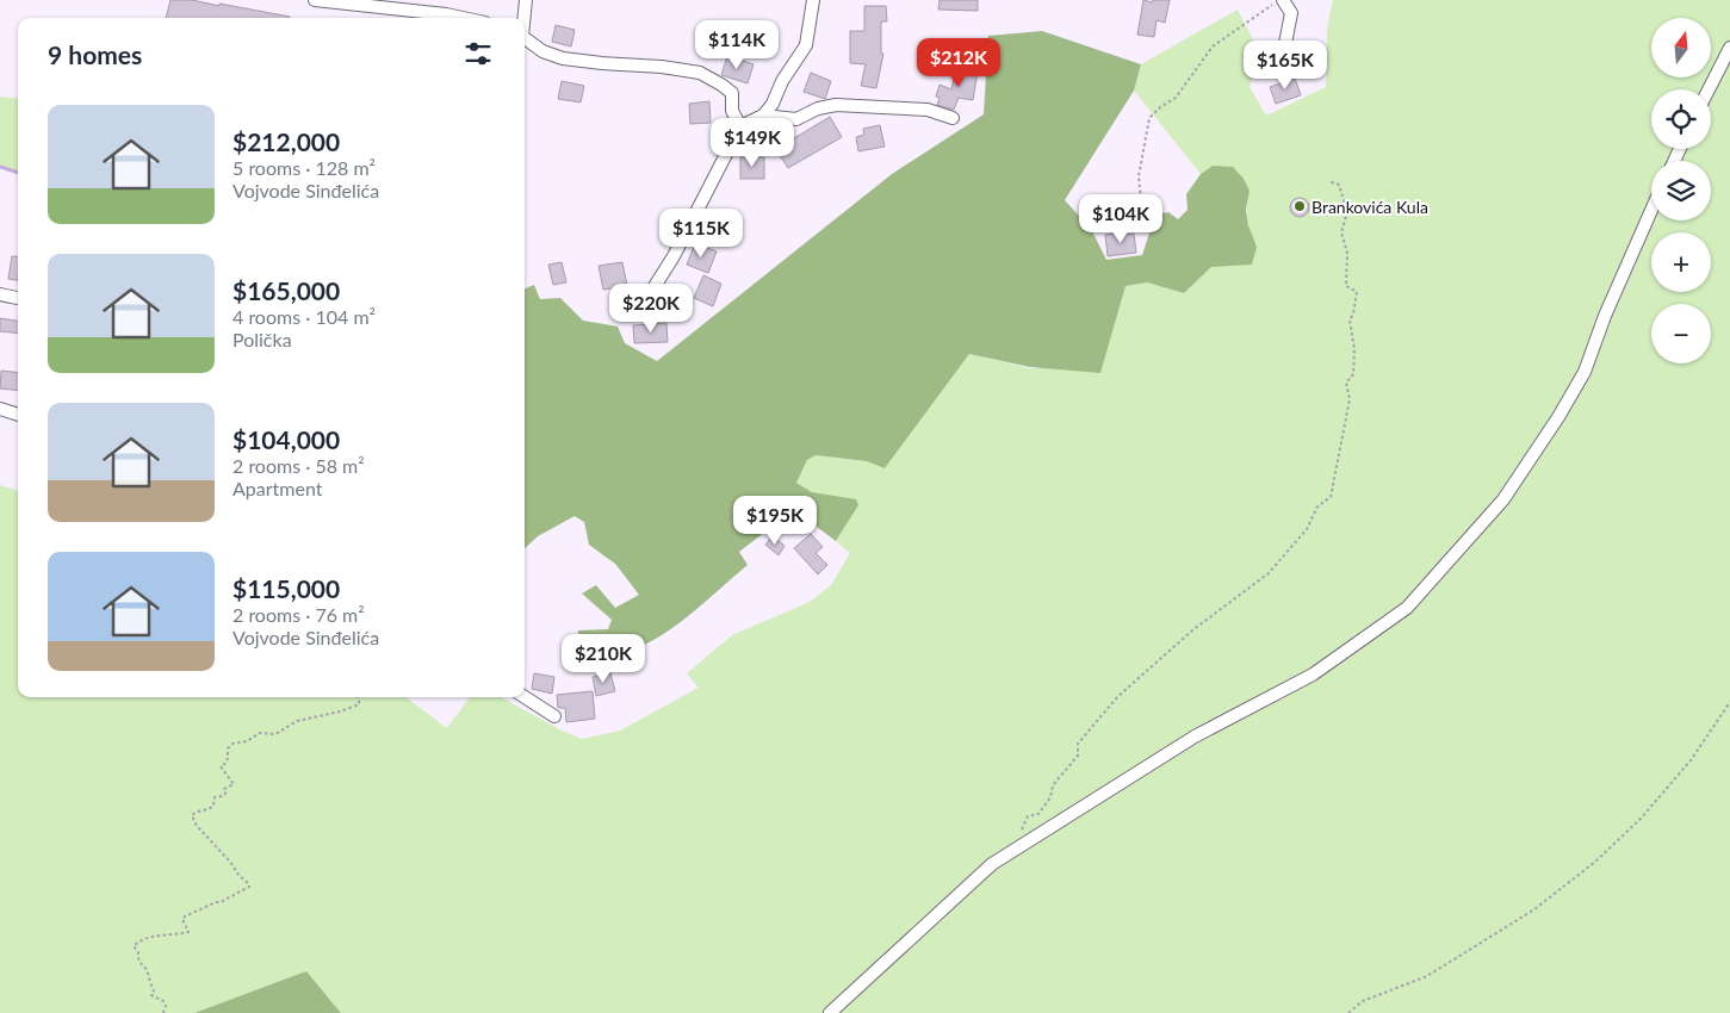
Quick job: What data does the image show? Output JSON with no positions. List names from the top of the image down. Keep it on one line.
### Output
{"places":["Brankovića Kula"],"north":"top","page":{"map_buttons":["+","−"],"heading":"9 homes","price":["$114K","$212K","$165K","$149K","$104K","$115K","$220K","$195K","$210K"],"list":[{"name":"$212,000","note":"5 rooms · 128 m² · Vojvode Sinđelića"},{"name":"$165,000","note":"4 rooms · 104 m² · Polička"},{"name":"$104,000","note":"2 rooms · 58 m² · Apartment"},{"name":"$115,000","note":"2 rooms · 76 m² · Vojvode Sinđelića"}]}}
